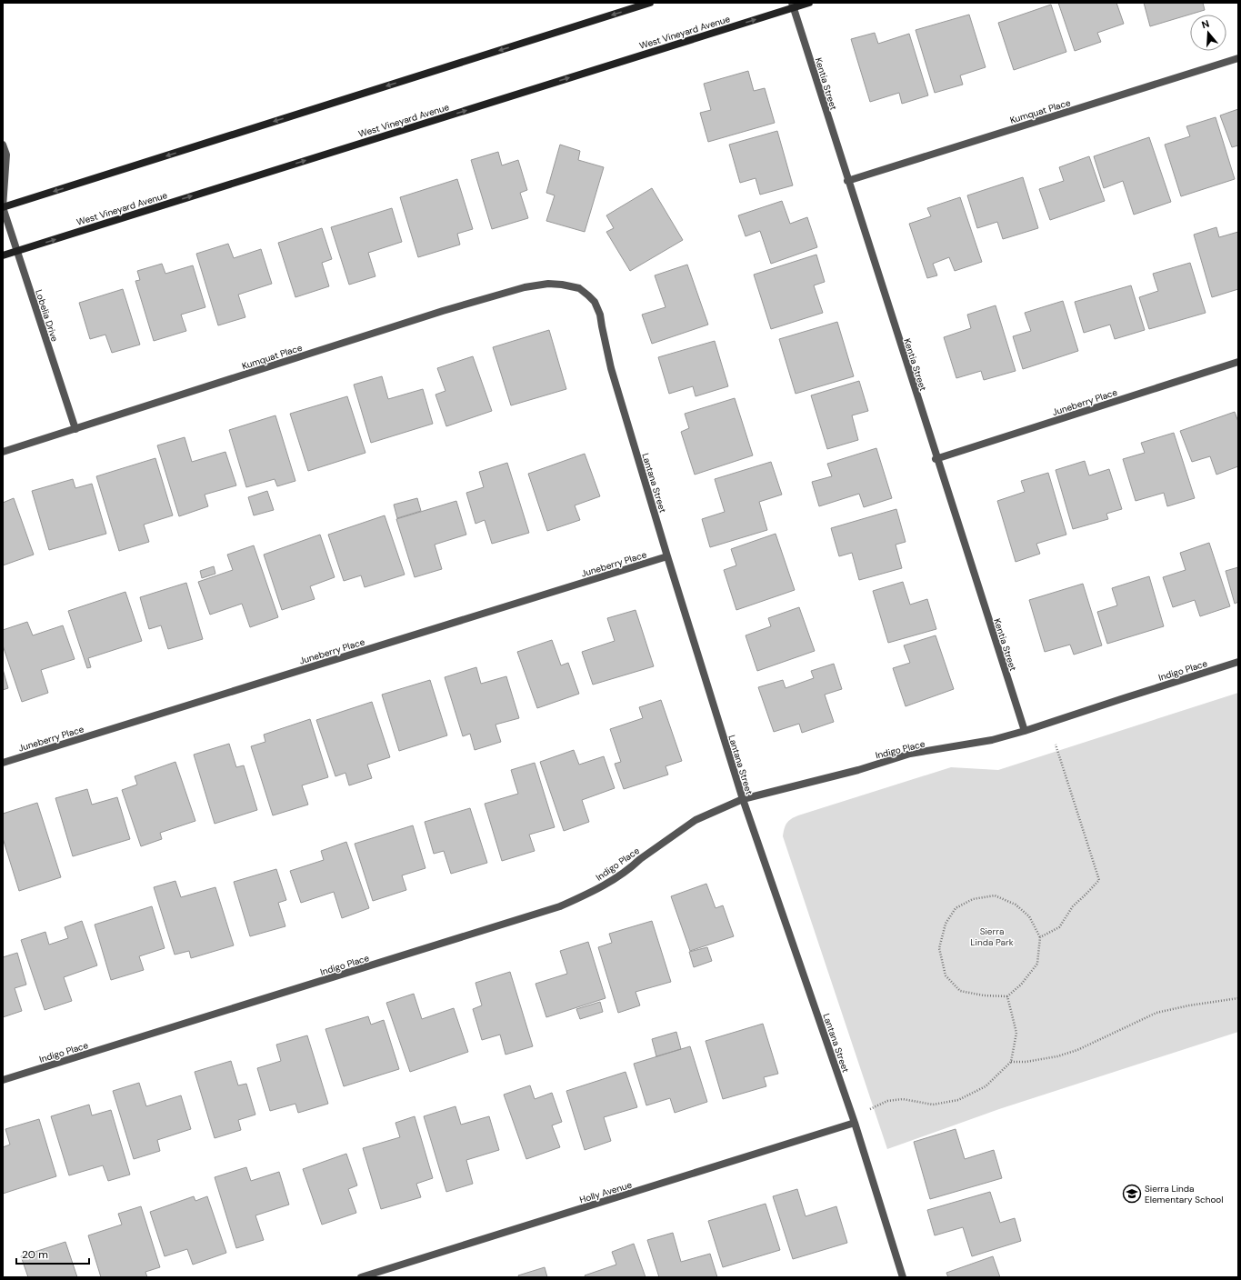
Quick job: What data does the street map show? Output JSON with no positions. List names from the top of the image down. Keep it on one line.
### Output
{"streets":{"main road":["West Vineyard Avenue"],"street":["Kentia Street","Kumquat Place","Lobelia Drive","Juneberry Place","Lantana Street","Indigo Place","Holly Avenue"]},"crossings":[["West Vineyard Avenue","Kentia Street"],["West Vineyard Avenue","Lobelia Drive"],["Kentia Street","Kumquat Place"],["Kentia Street","Juneberry Place"],["Kentia Street","Indigo Place"],["Kumquat Place","Lobelia Drive"],["Kumquat Place","Lantana Street"],["Juneberry Place","Lantana Street"],["Lantana Street","Indigo Place"],["Lantana Street","Holly Avenue"]],"parks":["Sierra Linda Park"],"places":{"school or university":["Sierra Linda Elementary School"]},"scale_bar":"20 m","north":"top"}
